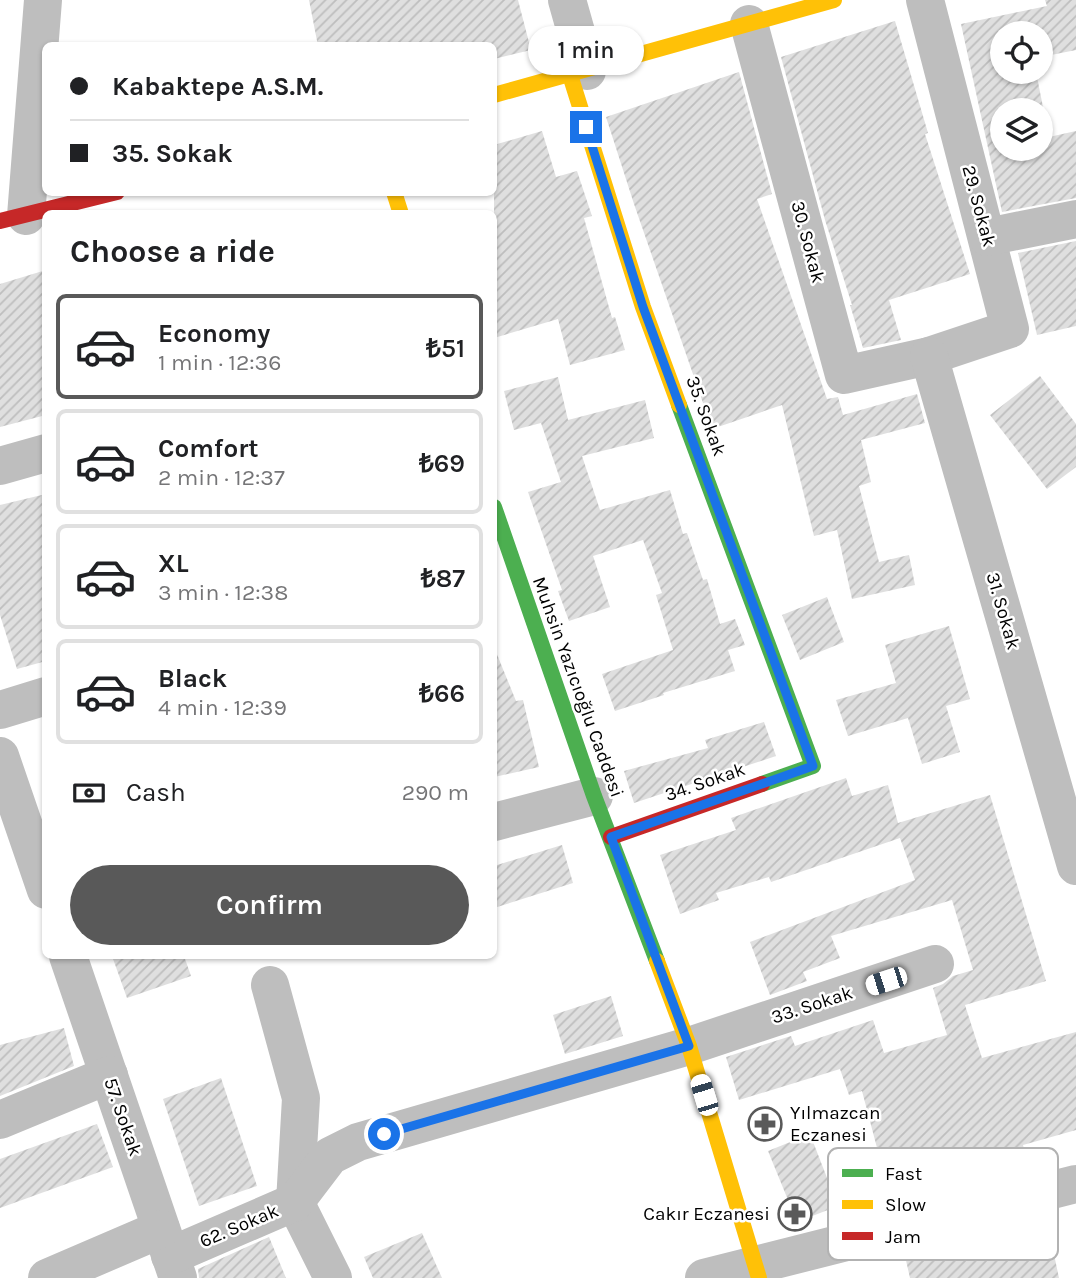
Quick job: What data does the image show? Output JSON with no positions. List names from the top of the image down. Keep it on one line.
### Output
{"streets":{"main road":["35. Sokak","Muhsin Yazıcıoğlu Caddesi","34. Sokak"],"street":["29. Sokak","30. Sokak","31. Sokak","33. Sokak","57. Sokak","62. Sokak"]},"crossings":[["29. Sokak","30. Sokak"],["29. Sokak","31. Sokak"],["30. Sokak","31. Sokak"],["35. Sokak","34. Sokak"],["Muhsin Yazıcıoğlu Caddesi","34. Sokak"],["Muhsin Yazıcıoğlu Caddesi","33. Sokak"],["Muhsin Yazıcıoğlu Caddesi","62. Sokak"],["33. Sokak","62. Sokak"],["57. Sokak","62. Sokak"]],"places":{"pharmacy":["Yılmazcan Eczanesi","Cakır Eczanesi"]},"legend":["Fast","Slow","Jam"],"page":{"bubble":"1 min","banner":["Kabaktepe A.S.M.","35. Sokak"],"heading":"Choose a ride","list":[{"name":"Economy","note":"1 min · 12:36","value":"₺51"},{"name":"Comfort","note":"2 min · 12:37","value":"₺69"},{"name":"XL","note":"3 min · 12:38","value":"₺87"},{"name":"Black","note":"4 min · 12:39","value":"₺66"}],"pay":["Cash","290 m"],"buttons":"Confirm"}}
